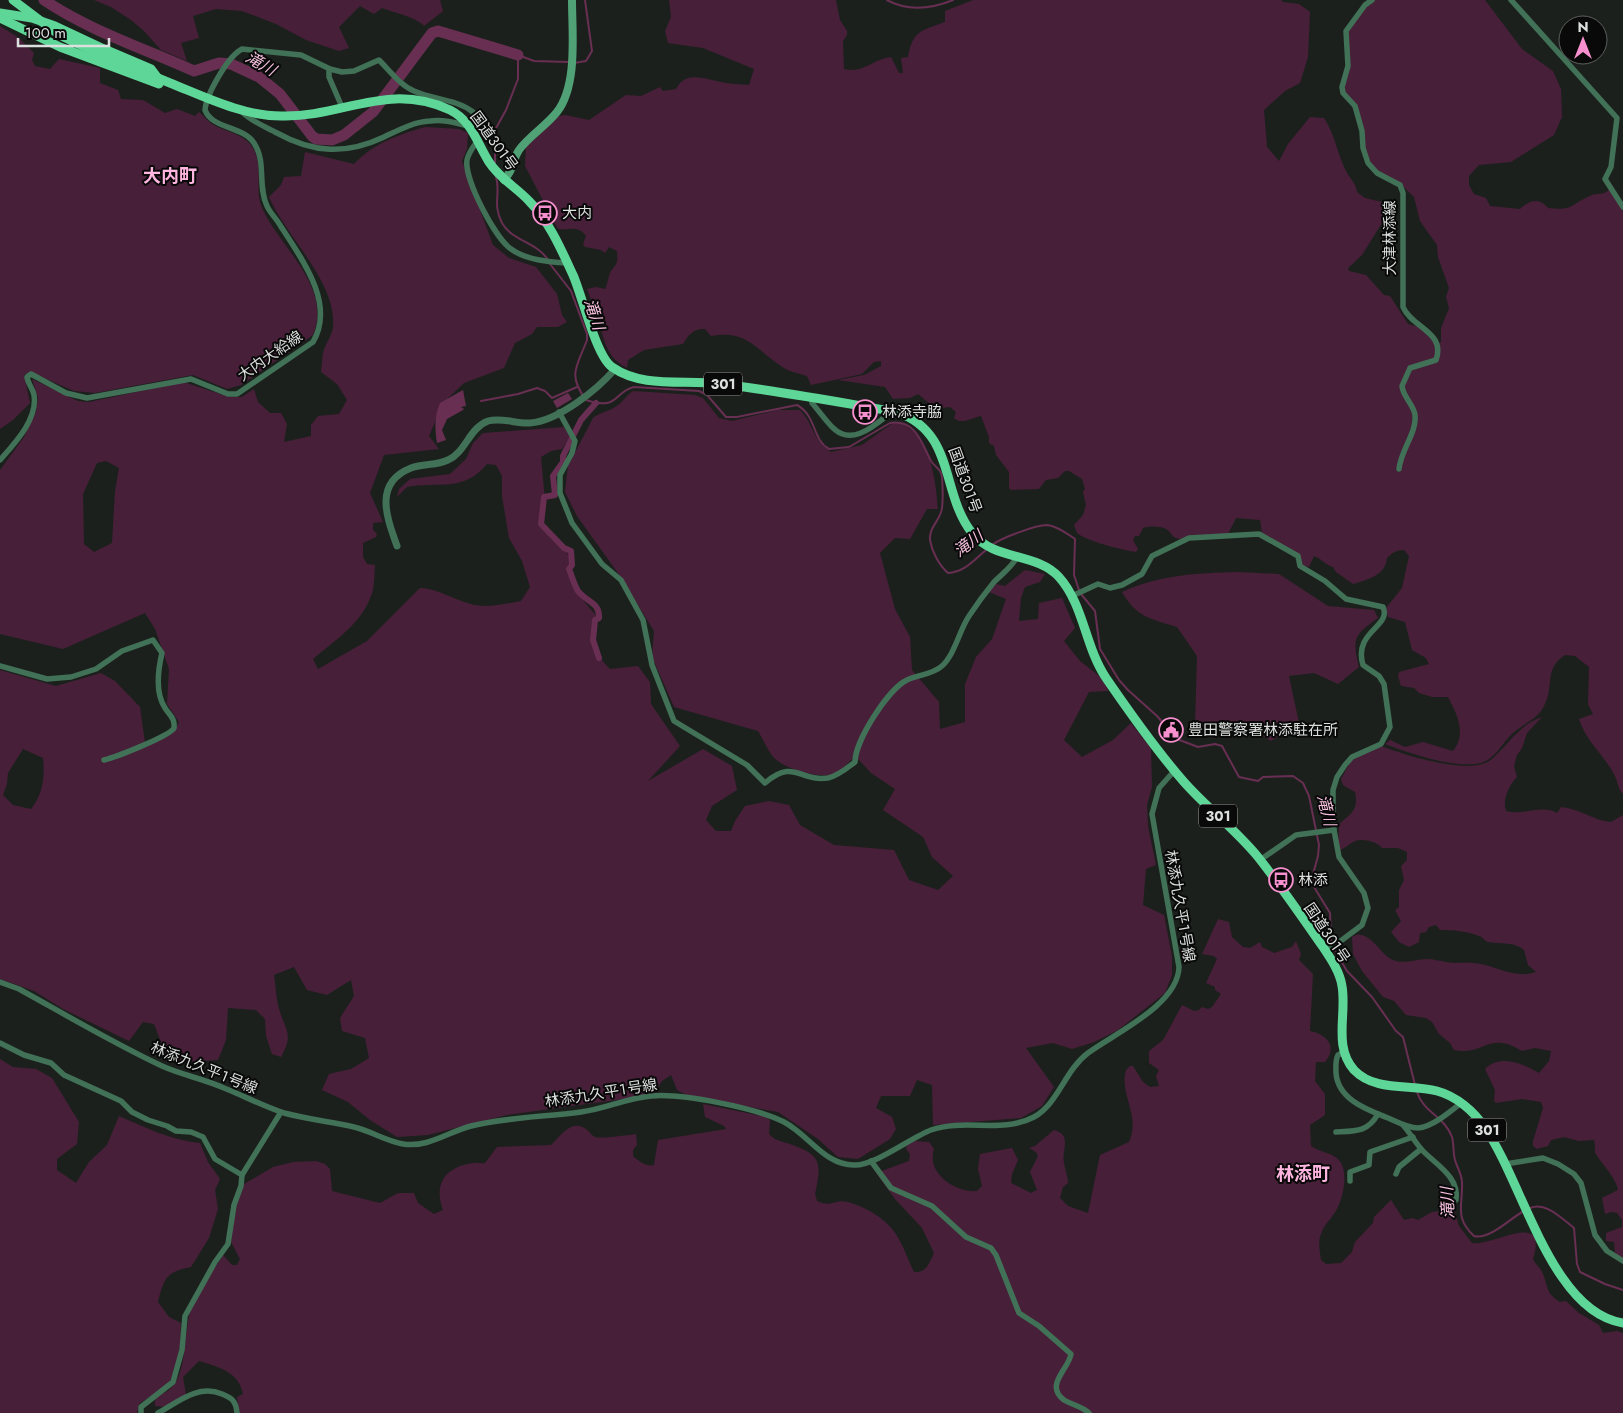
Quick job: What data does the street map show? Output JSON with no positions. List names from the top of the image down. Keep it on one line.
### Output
{"streets":{"highway":["国道301号","301"],"street":["大津林添線","大内大給線","林添九久平１号線"]},"crossings":[["国道301号","大内大給線"],["国道301号","301"],["国道301号","林添九久平１号線"]],"districts":["大内町","林添町"],"water":["滝川"],"places":{"bus stop":["大内","林添寺脇","林添"],"public building":["豊田警察署林添駐在所"]},"scale_bar":"100 m","north":"top"}
